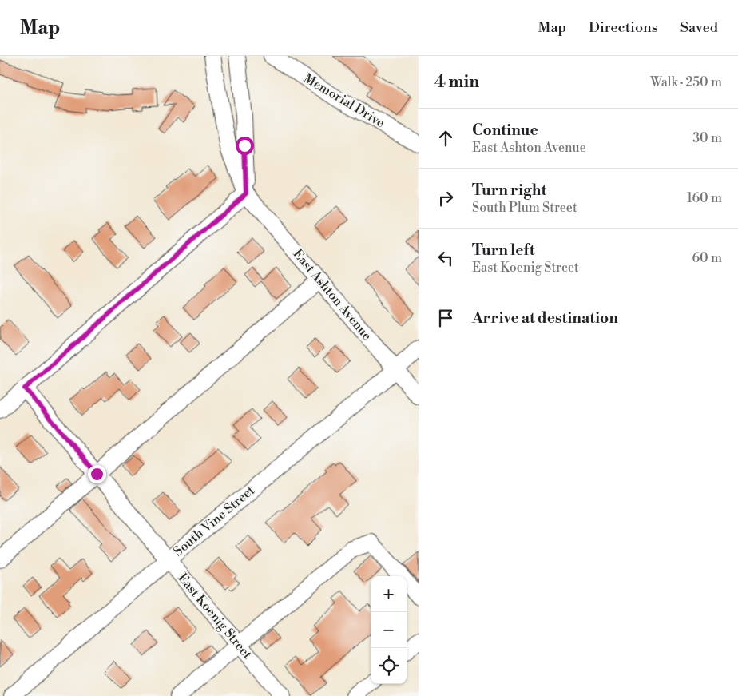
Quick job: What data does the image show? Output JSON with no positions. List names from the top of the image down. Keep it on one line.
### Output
{"streets":{"street":["Memorial Drive","East Ashton Avenue","South Vine Street","East Koenig Street"]},"crossings":[["East Ashton Avenue","South Vine Street"],["South Vine Street","East Koenig Street"]],"page":{"header":"Map","nav":["Map","Directions","Saved"],"heading":["4 min","Walk · 250 m"],"list":[["Continue","East Ashton Avenue","30 m"],["Turn right","South Plum Street","160 m"],["Turn left","East Koenig Street","60 m"],"Arrive at destination"],"map_buttons":["+","−"]}}
